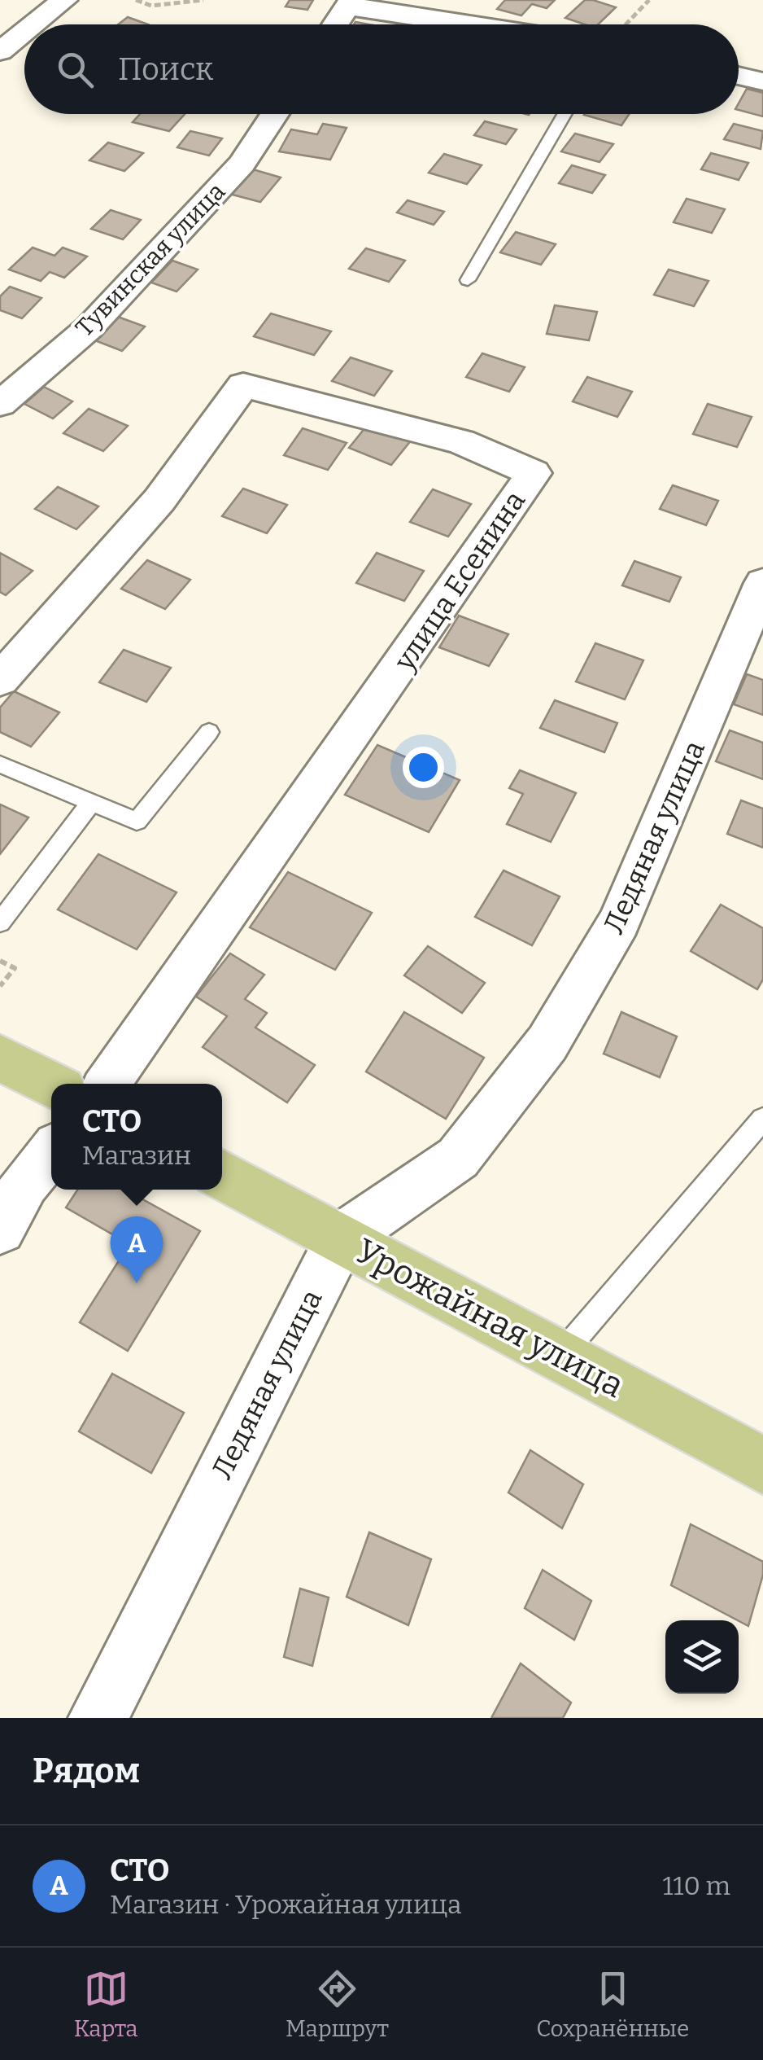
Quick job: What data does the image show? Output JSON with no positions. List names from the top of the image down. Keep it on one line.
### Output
{"streets":{"main road":["Урожайная улица"],"street":["Тувинская улица","улица Есенина","Ледяная улица"]},"crossings":[["Ледяная улица","Урожайная улица"]],"page":{"search":"Поиск","popup":["СТО","Магазин"],"pins":"A","heading":"Рядом","list":[{"mark":"A","name":"СТО","note":"Магазин · Урожайная улица","value":"110 m"}],"nav":["Карта","Маршрут","Сохранённые"]}}
